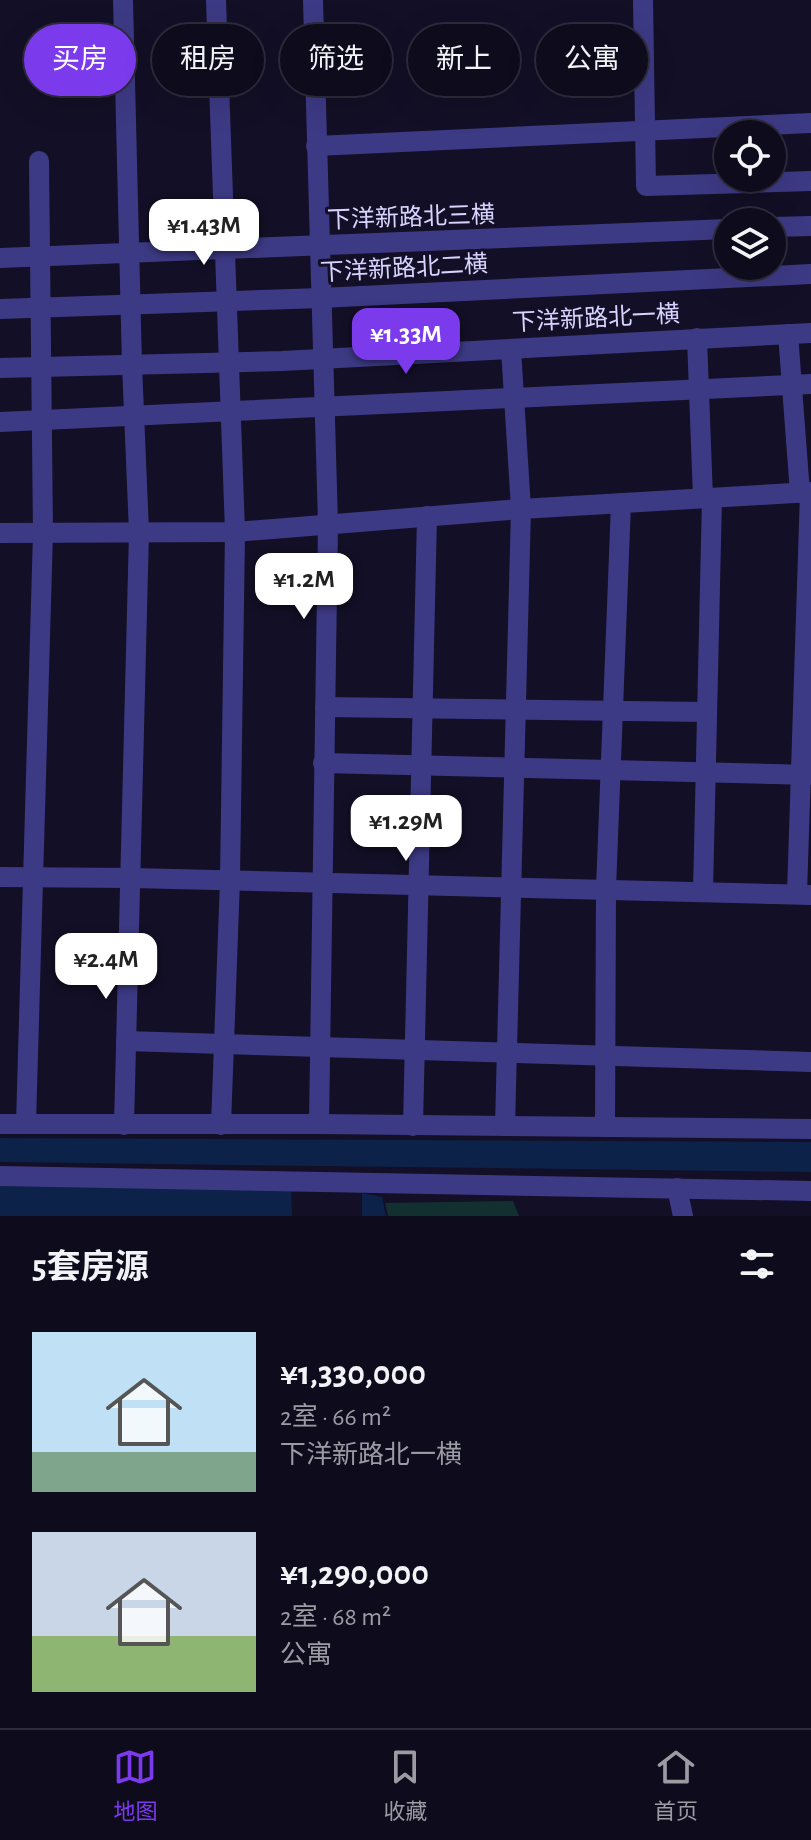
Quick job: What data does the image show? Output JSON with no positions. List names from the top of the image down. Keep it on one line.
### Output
{"streets":{"street":["下洋新路北三横","下洋新路北二横","下洋新路北一横"]},"page":{"chip":["买房","租房","筛选","新上","公寓"],"price":["¥1.43M","¥1.33M","¥1.2M","¥1.29M","¥2.4M"],"heading":"5套房源","list":[{"name":"¥1,330,000","note":"2室 · 66 m² · 下洋新路北一横"},{"name":"¥1,290,000","note":"2室 · 68 m² · 公寓"}],"tabs":["地图","收藏","首页"]}}
